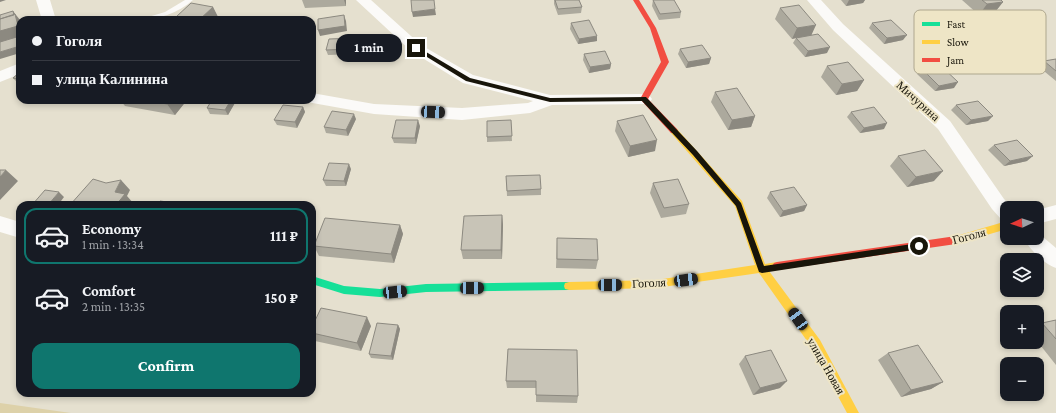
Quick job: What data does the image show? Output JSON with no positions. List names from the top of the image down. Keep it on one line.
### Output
{"streets":{"street":["Мичурина","Гоголя","улица Новая"]},"crossings":[["Гоголя","улица Новая"]],"legend":["Fast","Slow","Jam"],"north":"left","page":{"banner":["Гоголя","улица Калинина"],"bubble":"1 min","map_buttons":["+","−"],"list":[{"name":"Economy","note":"1 min · 13:34","value":"111 ₽"},{"name":"Comfort","note":"2 min · 13:35","value":"150 ₽"}],"buttons":"Confirm"}}
